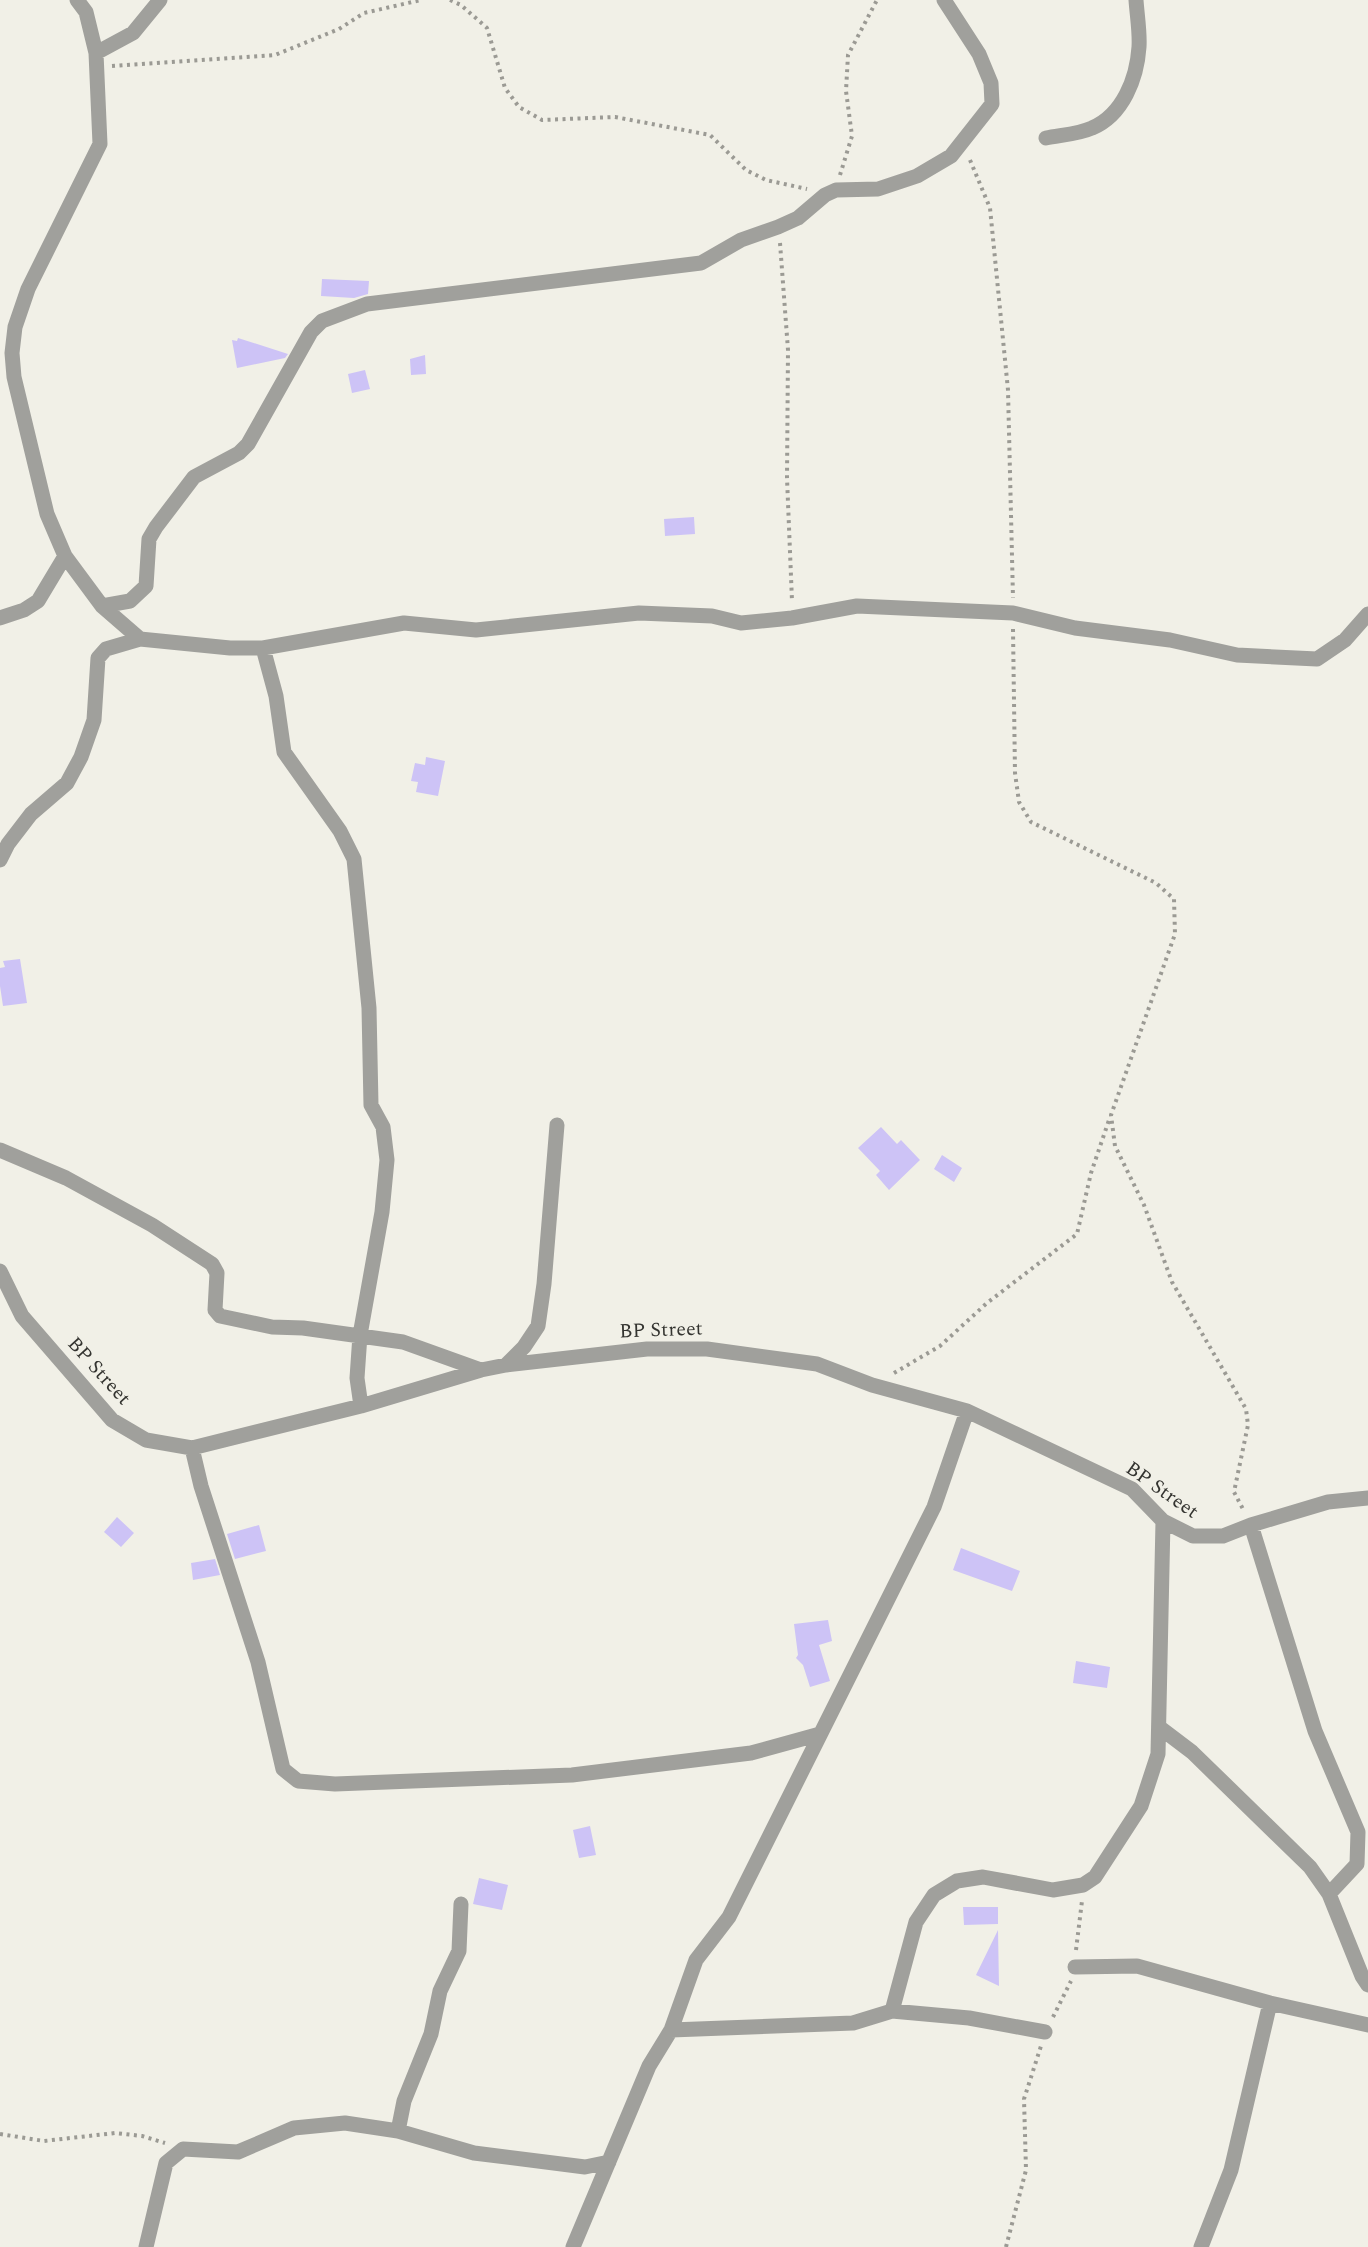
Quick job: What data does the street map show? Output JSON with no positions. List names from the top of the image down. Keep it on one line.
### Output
{"streets":{"street":["BP Street"]}}
